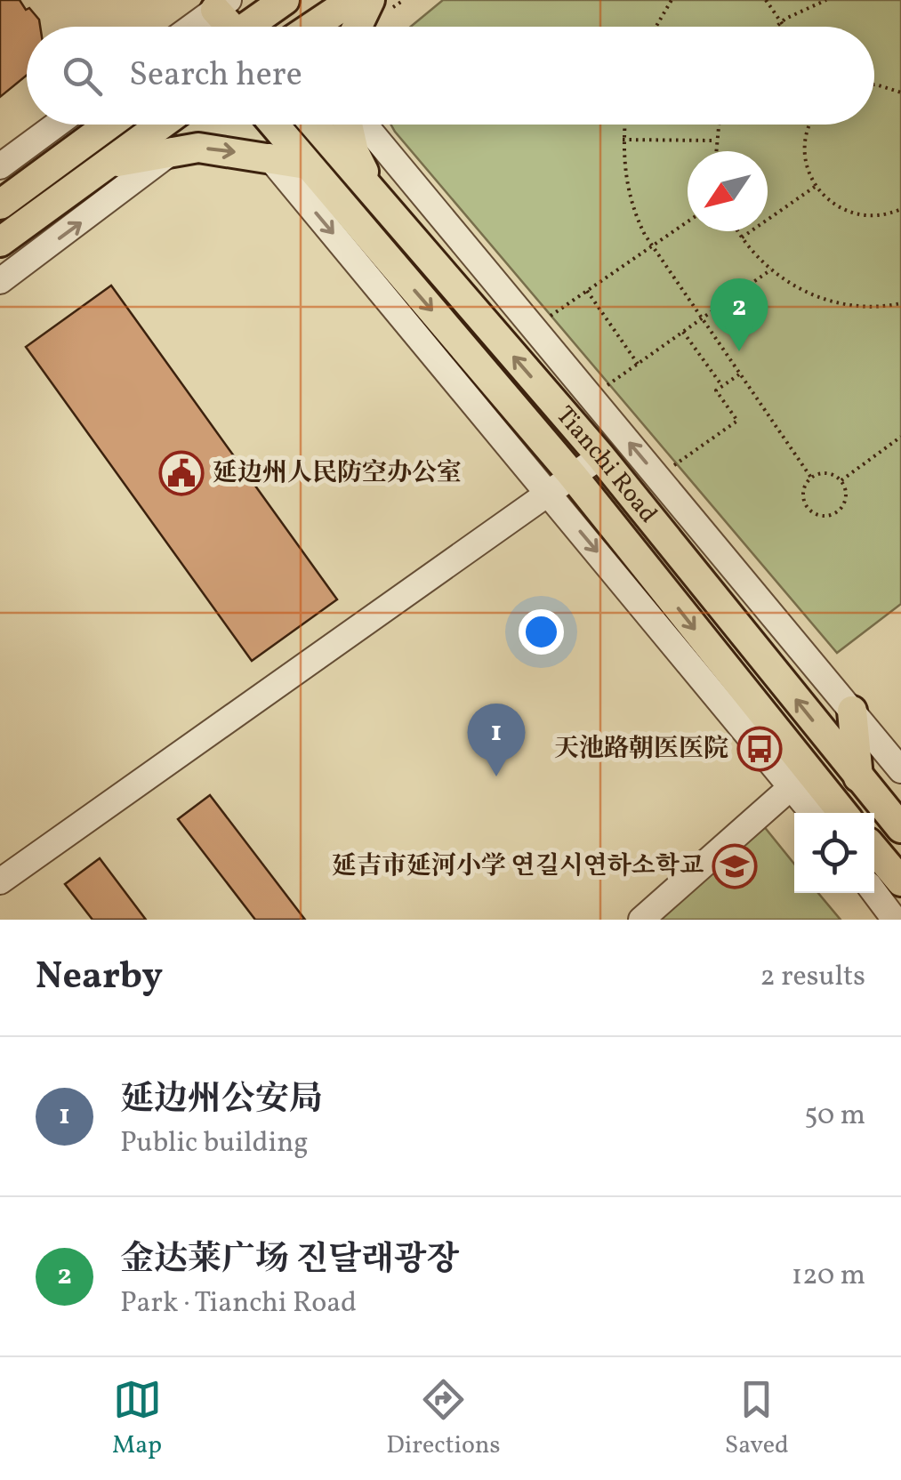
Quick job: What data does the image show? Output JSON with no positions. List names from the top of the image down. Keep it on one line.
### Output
{"streets":{"main road":["Tianchi Road"]},"places":{"public building":["延边州人民防空办公室"],"bus stop":["天池路朝医医院"],"school or university":["延吉市延河小学 연길시연하소학교"]},"north":"bottom left","page":{"search":"Search here","pins":["2","1"],"heading":["Nearby","2 results"],"list":[{"mark":"1","name":"延边州公安局","note":"Public building","value":"50 m"},{"mark":"2","name":"金达莱广场 진달래광장","note":"Park · Tianchi Road","value":"120 m"}],"nav":["Map","Directions","Saved"]}}
